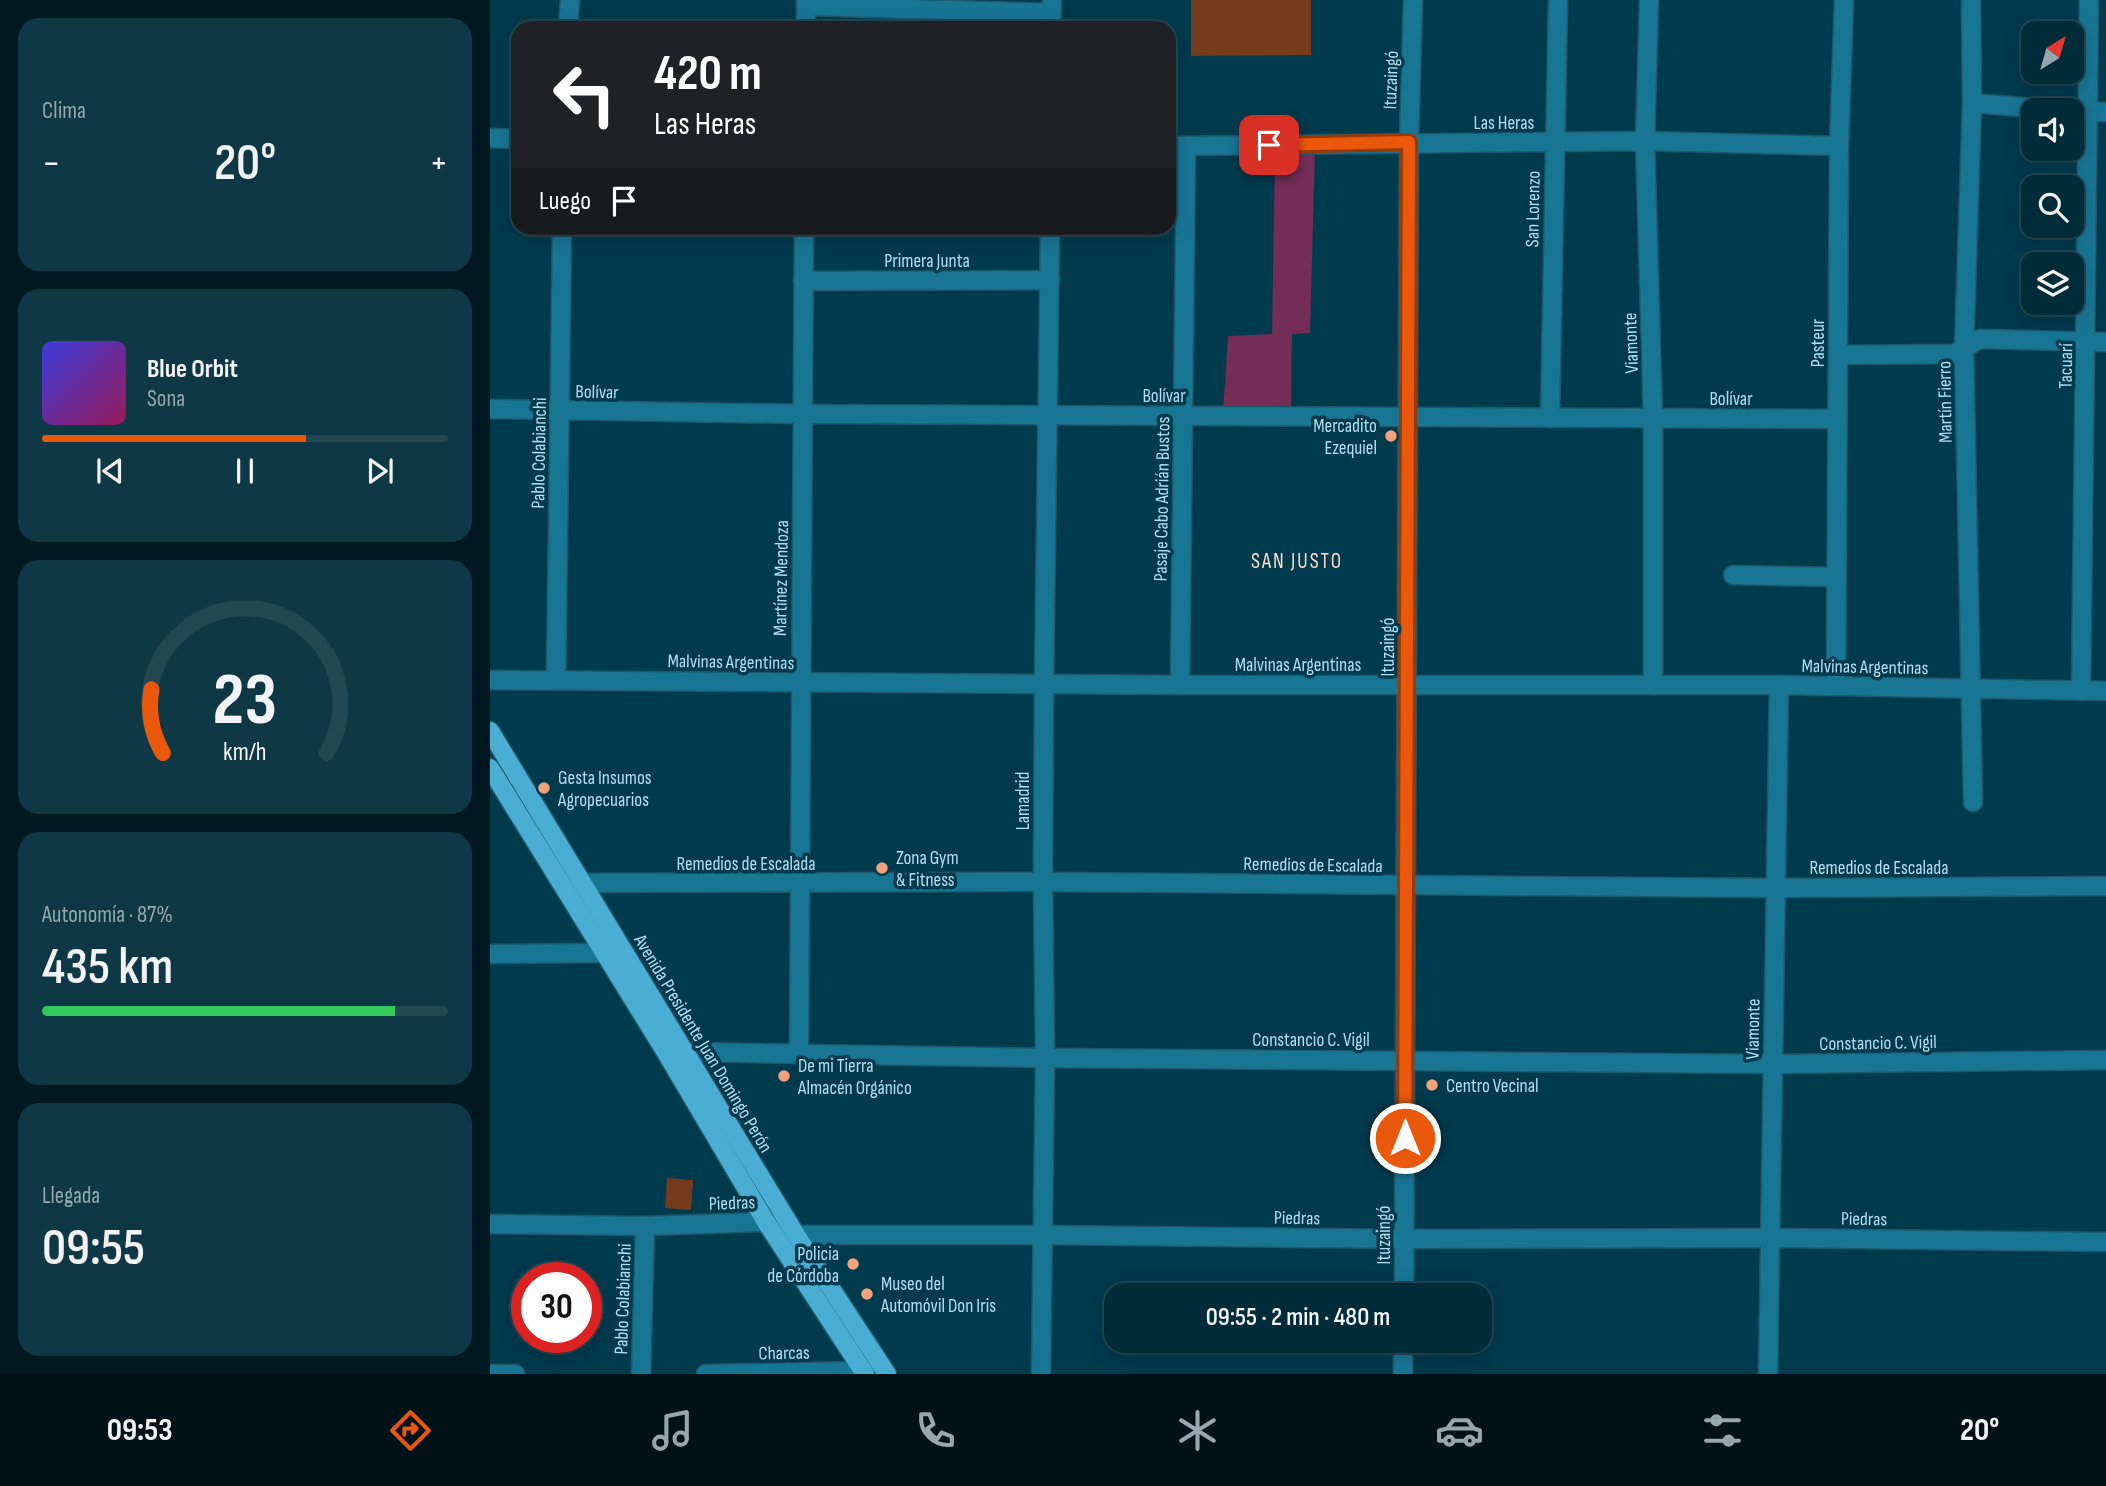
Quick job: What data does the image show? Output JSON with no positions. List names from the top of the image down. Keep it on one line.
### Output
{"streets":{"main road":["Avenida Presidente Juan Domingo Perón"],"street":["Ituzaingó","Las Heras","San Lorenzo","Primera Junta","Viamonte","Pasteur","Tacuarí","Bolívar","Martín Fierro","Pablo Colabianchi","Pasaje Cabo Adrián Bustos","Martínez Mendoza","Malvinas Argentinas","Lamadrid","Remedios de Escalada","Constancio C. Vigil","Piedras","Charcas"]},"crossings":[["Ituzaingó","Las Heras"],["Ituzaingó","Bolívar"],["Ituzaingó","Malvinas Argentinas"],["Ituzaingó","Remedios de Escalada"],["Ituzaingó","Constancio C. Vigil"],["Ituzaingó","Piedras"],["Las Heras","San Lorenzo"],["Las Heras","Viamonte"],["Las Heras","Pasteur"],["Las Heras","Pasaje Cabo Adrián Bustos"],["San Lorenzo","Bolívar"],["Primera Junta","Martínez Mendoza"],["Primera Junta","Lamadrid"],["Viamonte","Bolívar"],["Viamonte","Malvinas Argentinas"],["Viamonte","Remedios de Escalada"],["Viamonte","Constancio C. Vigil"],["Viamonte","Piedras"],["Pasteur","Bolívar"],["Pasteur","Malvinas Argentinas"],["Tacuarí","Malvinas Argentinas"],["Bolívar","Pablo Colabianchi"],["Bolívar","Pasaje Cabo Adrián Bustos"],["Bolívar","Martínez Mendoza"],["Bolívar","Lamadrid"],["Martín Fierro","Malvinas Argentinas"],["Pablo Colabianchi","Malvinas Argentinas"],["Pablo Colabianchi","Piedras"],["Pasaje Cabo Adrián Bustos","Malvinas Argentinas"],["Martínez Mendoza","Malvinas Argentinas"],["Martínez Mendoza","Remedios de Escalada"],["Martínez Mendoza","Constancio C. Vigil"],["Malvinas Argentinas","Lamadrid"],["Lamadrid","Remedios de Escalada"],["Lamadrid","Constancio C. Vigil"],["Lamadrid","Piedras"],["Remedios de Escalada","Avenida Presidente Juan Domingo Perón"],["Constancio C. Vigil","Avenida Presidente Juan Domingo Perón"],["Avenida Presidente Juan Domingo Perón","Piedras"],["Avenida Presidente Juan Domingo Perón","Charcas"]],"districts":["SAN JUSTO"],"places":["Mercadito Ezequiel","Gesta Insumos Agropecuarios","Zona Gym & Fitness","De mi Tierra Almacén Orgánico","Centro Vecinal","Policia de Córdoba","Museo del Automóvil Don Iris"],"north":"top right","page":{"tile":["Clima",["Autonomía · 87%","435 km"],["Llegada","09:55"]],"turn":["420 m","Las Heras"],"heat":["−","20°","+"],"then":"Luego","song":["Blue Orbit","Sona"],"limit":"30","trip":"09:55 · 2 min · 480 m","tabs":["09:53","20°"],"gauge":["23","km/h"]}}
